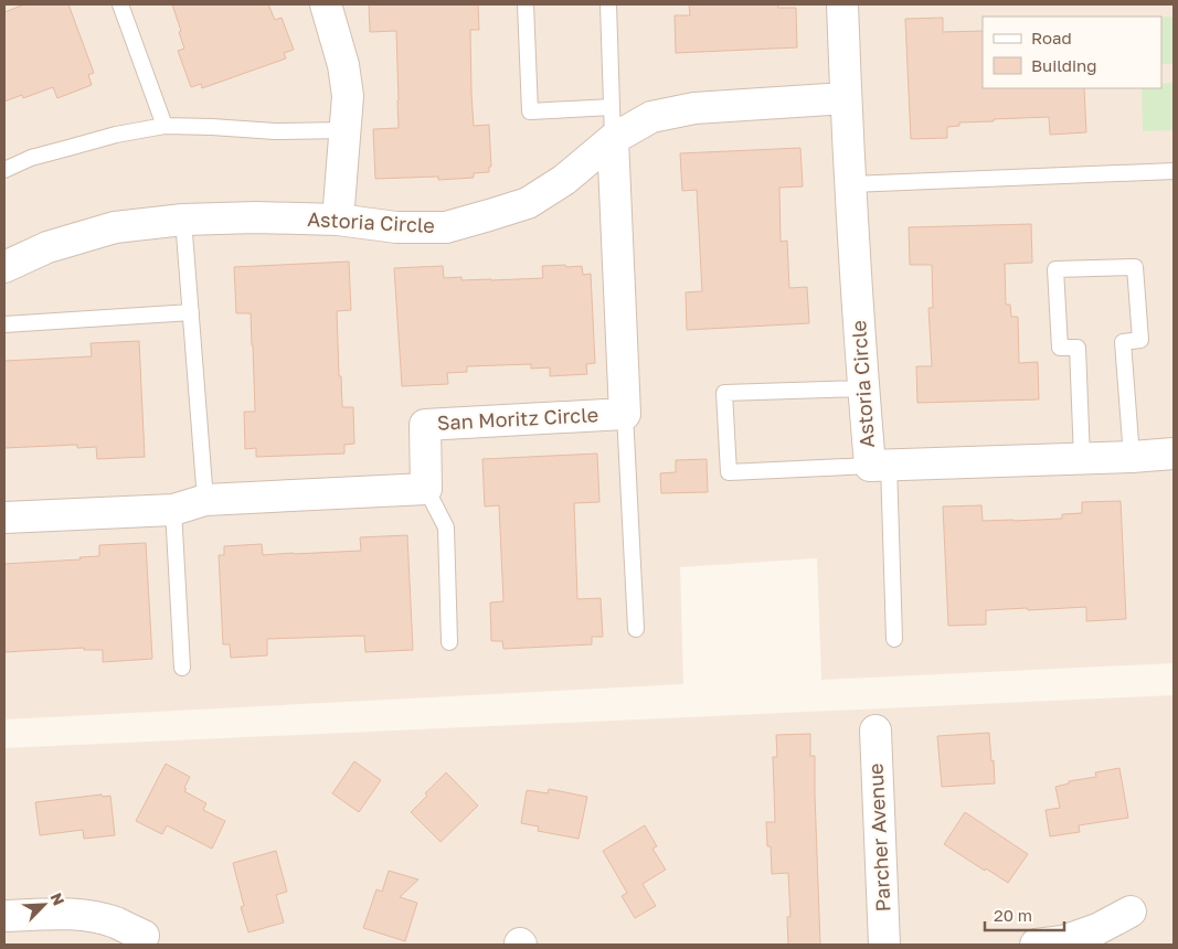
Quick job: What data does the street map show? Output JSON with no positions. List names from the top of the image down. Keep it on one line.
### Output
{"streets":{"street":["Astoria Circle","San Moritz Circle","Parcher Avenue"]},"crossings":[["Astoria Circle","San Moritz Circle"]],"legend":["Road","Building"],"scale_bar":"20 m","north":"top right"}
